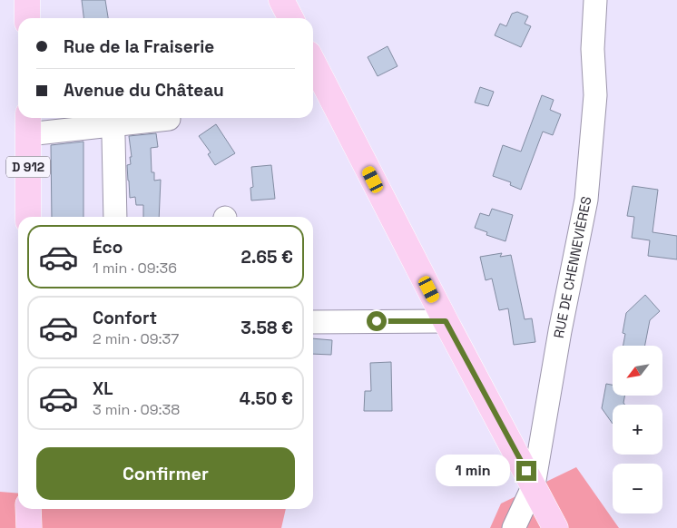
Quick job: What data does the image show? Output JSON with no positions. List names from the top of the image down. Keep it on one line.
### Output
{"streets":{"main road":["D 912"],"street":["RUE DE CHENNEVIÈRES"]},"north":"bottom left","page":{"banner":["Rue de la Fraiserie","Avenue du Château"],"list":[{"name":"Éco","note":"1 min · 09:36","value":"2.65 €"},{"name":"Confort","note":"2 min · 09:37","value":"3.58 €"},{"name":"XL","note":"3 min · 09:38","value":"4.50 €"}],"map_buttons":["+","−"],"buttons":"Confirmer","bubble":"1 min"}}
